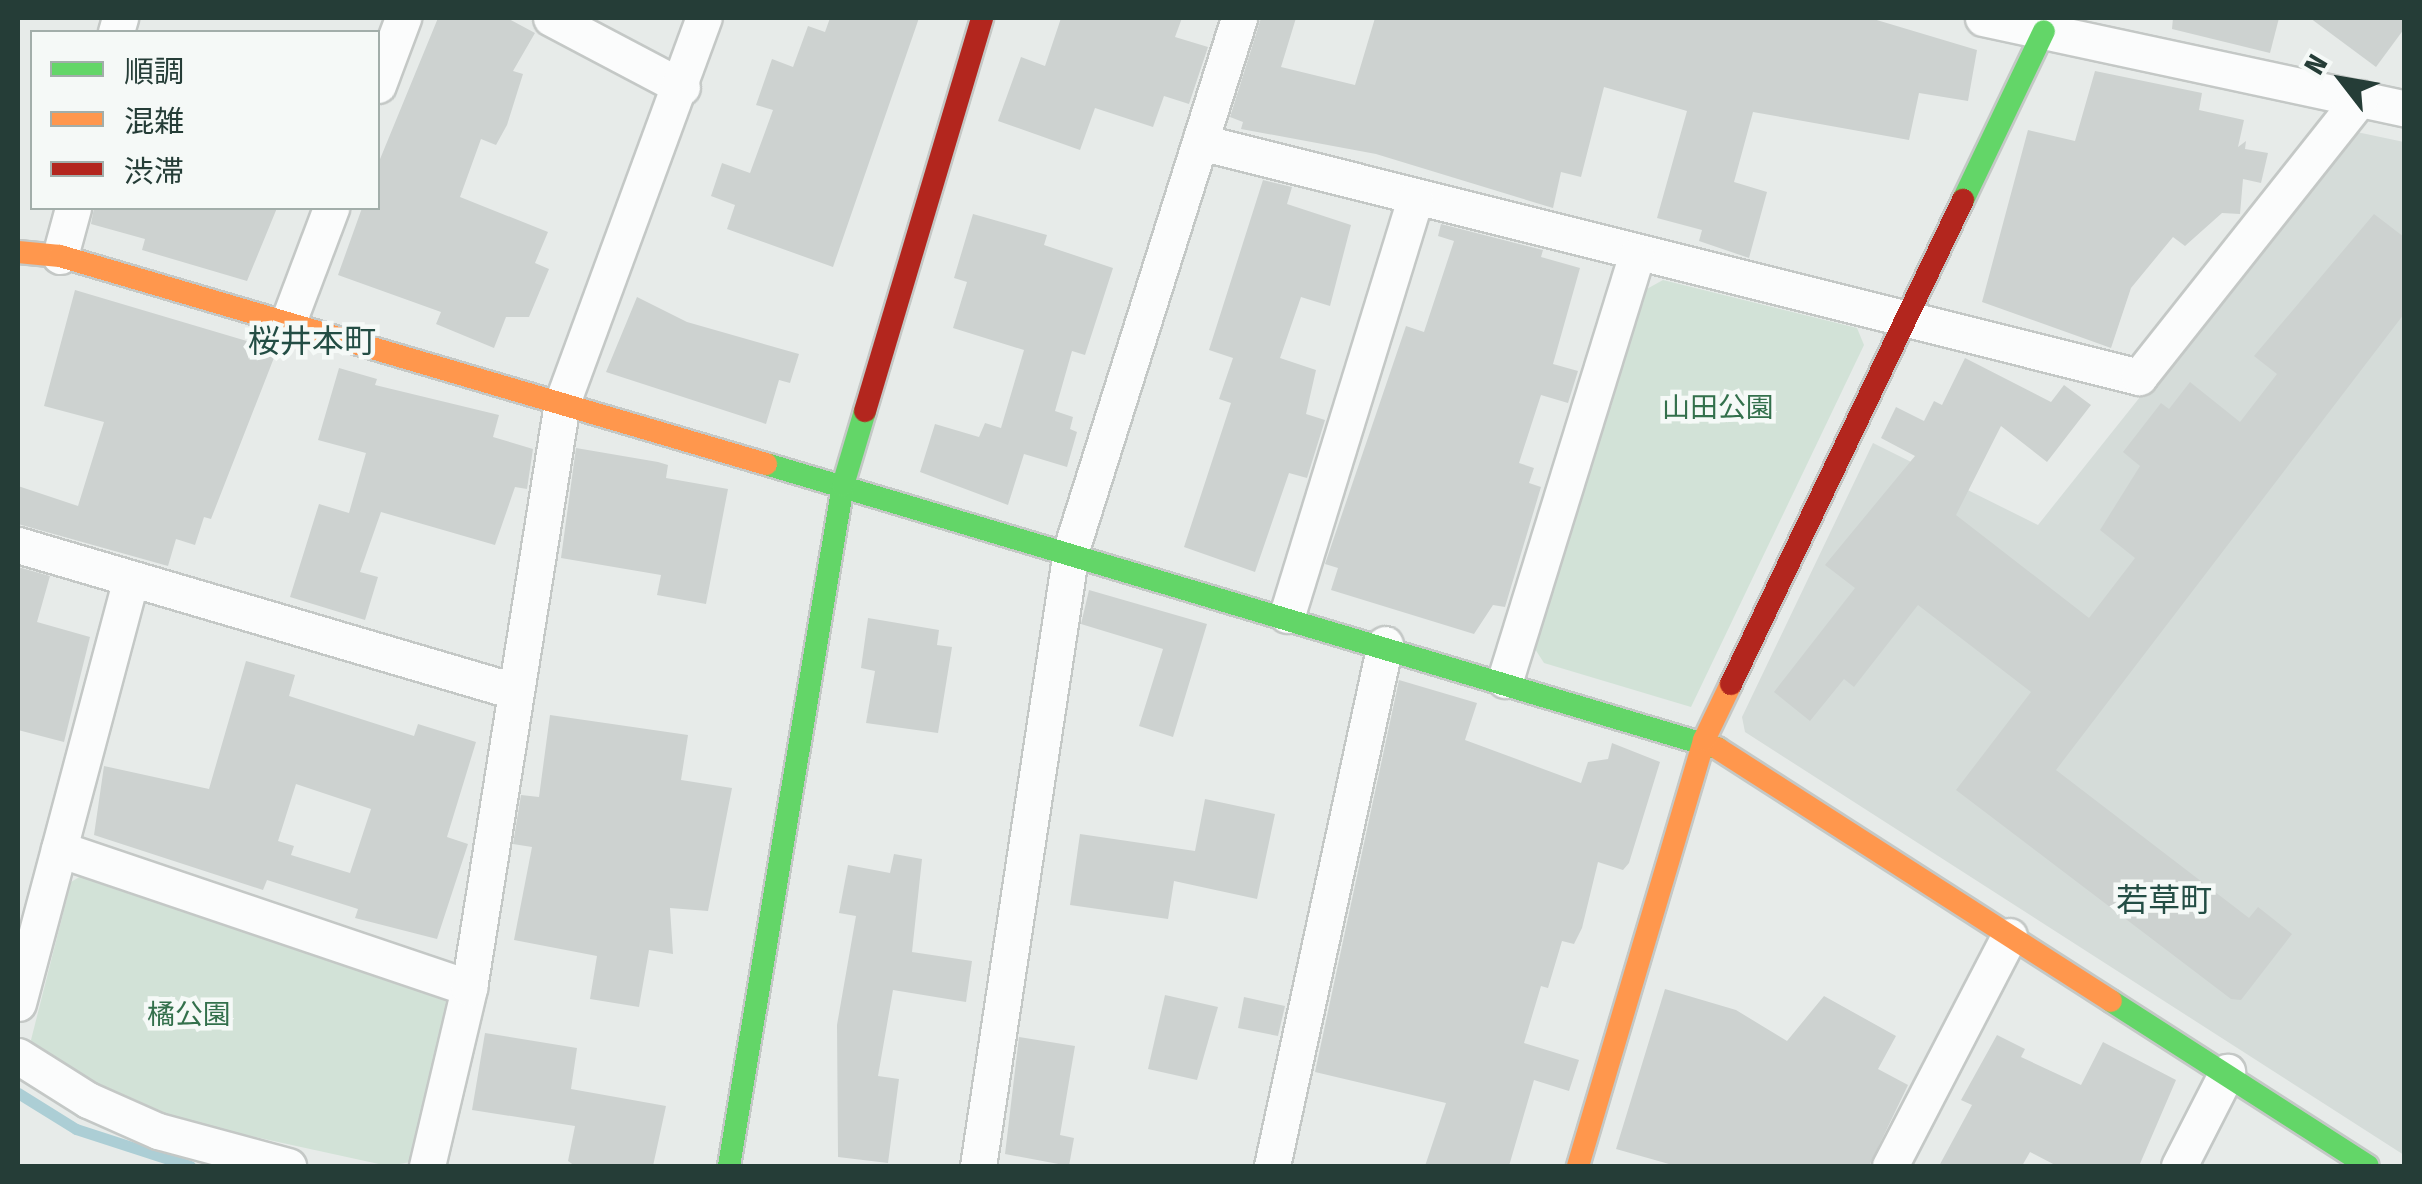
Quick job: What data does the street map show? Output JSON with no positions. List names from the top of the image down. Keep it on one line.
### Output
{"districts":["桜井本町","若草町"],"parks":["山田公園","橘公園"],"legend":["順調","混雑","渋滞"],"north":"top left"}
